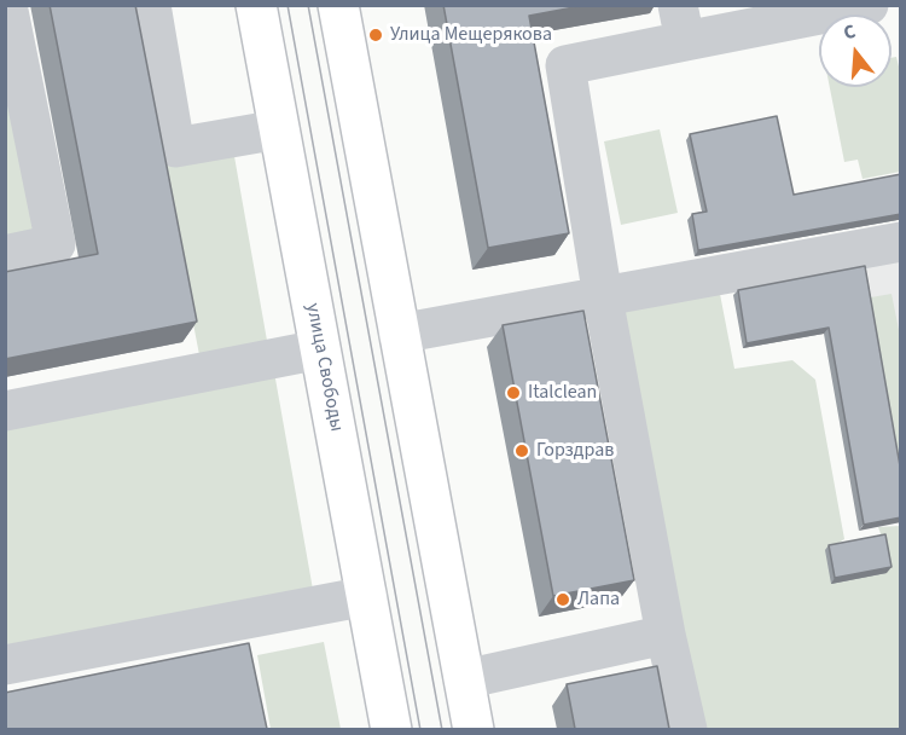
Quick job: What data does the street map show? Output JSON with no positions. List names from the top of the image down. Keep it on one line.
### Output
{"streets":{"main road":["улица Свободы"]},"places":["Улица Мещерякова","Italclean","Горздрав","Лапа"],"north":"top"}
